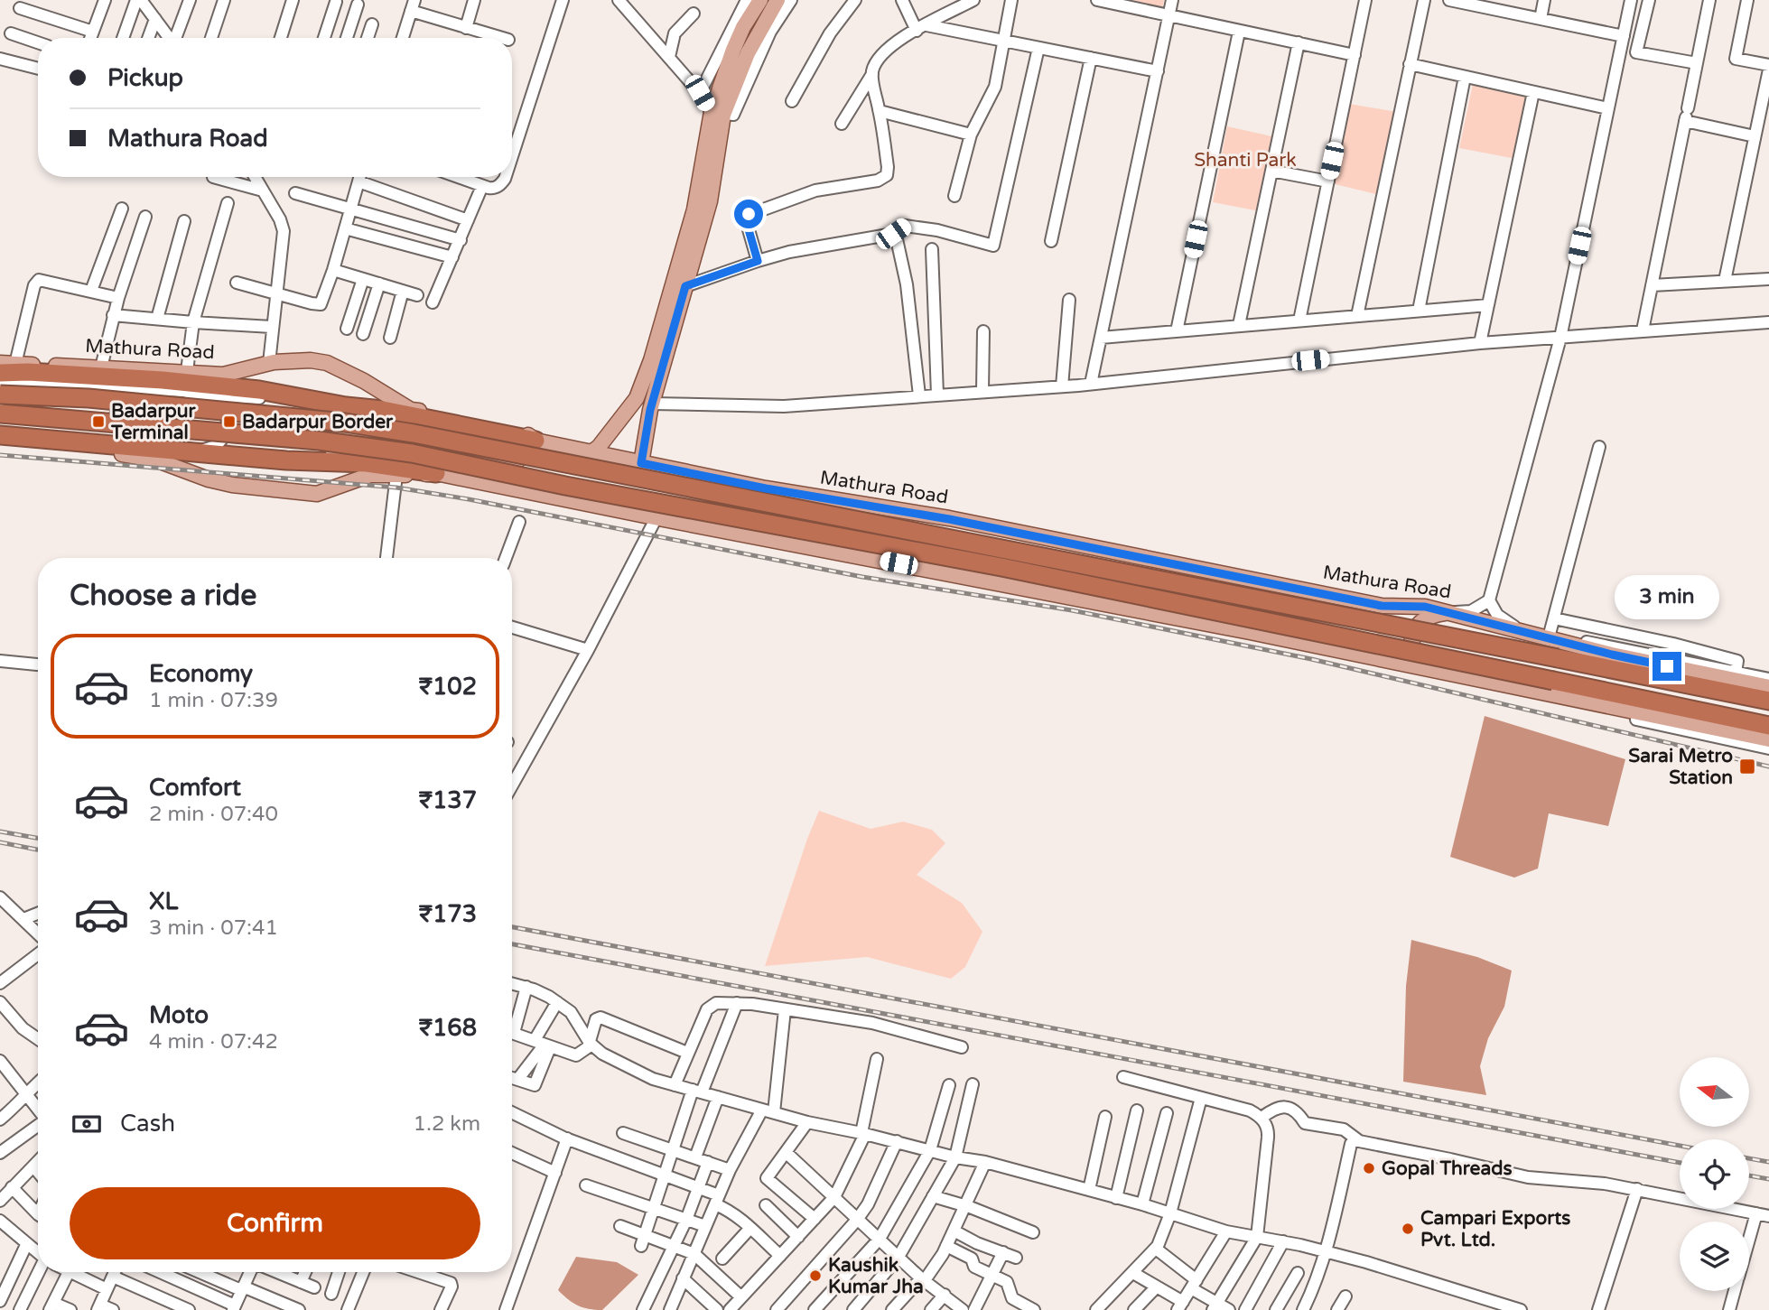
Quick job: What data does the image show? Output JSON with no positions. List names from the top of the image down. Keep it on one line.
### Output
{"streets":{"highway":["Mathura Road"]},"parks":["Shanti Park"],"places":{"transit":["Badarpur Terminal","Badarpur Border","Sarai Metro Station"],"other":["Gopal Threads","Campari Exports Pvt. Ltd.","Kaushik Kumar Jha"]},"north":"left","page":{"banner":["Pickup","Mathura Road"],"heading":"Choose a ride","bubble":"3 min","list":[{"name":"Economy","note":"1 min · 07:39","value":"₹102"},{"name":"Comfort","note":"2 min · 07:40","value":"₹137"},{"name":"XL","note":"3 min · 07:41","value":"₹173"},{"name":"Moto","note":"4 min · 07:42","value":"₹168"}],"pay":["Cash","1.2 km"],"buttons":"Confirm"}}
